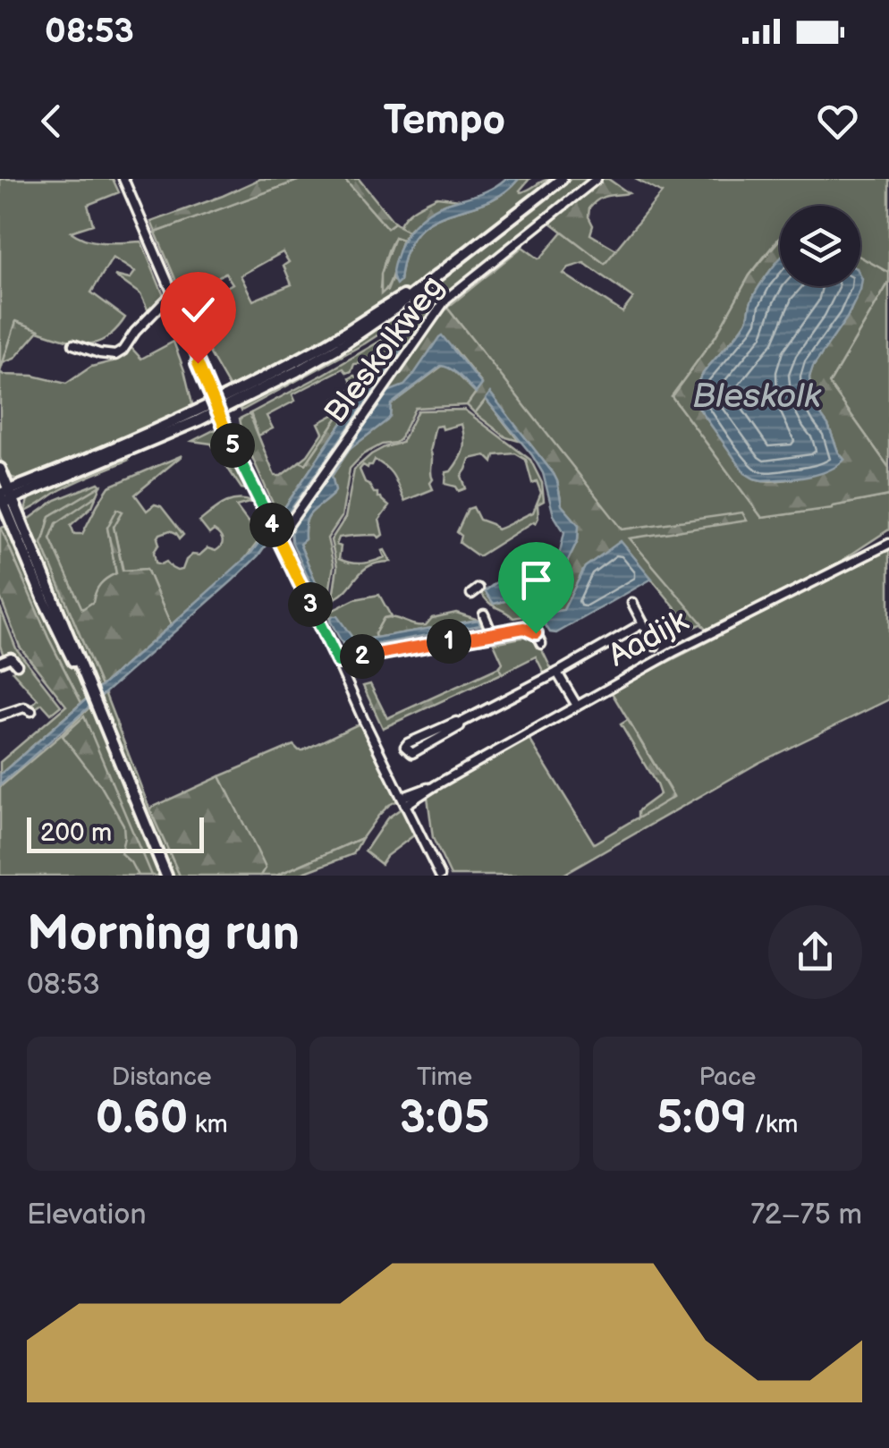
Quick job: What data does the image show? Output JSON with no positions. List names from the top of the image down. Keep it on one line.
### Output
{"streets":{"street":["Bleskolkweg","Aadijk"]},"water":["Bleskolk"],"scale_bar":"200 m","page":{"status":"08:53","header":"Tempo","pins":["5","4","3","1","2"],"scale":"200 m","heading":["Morning run","08:53"],"stats":[["Distance","0.60 km"],["Time","3:05"],["Pace","5:09 /km"]],"chart":["Elevation","72–75 m"]}}
